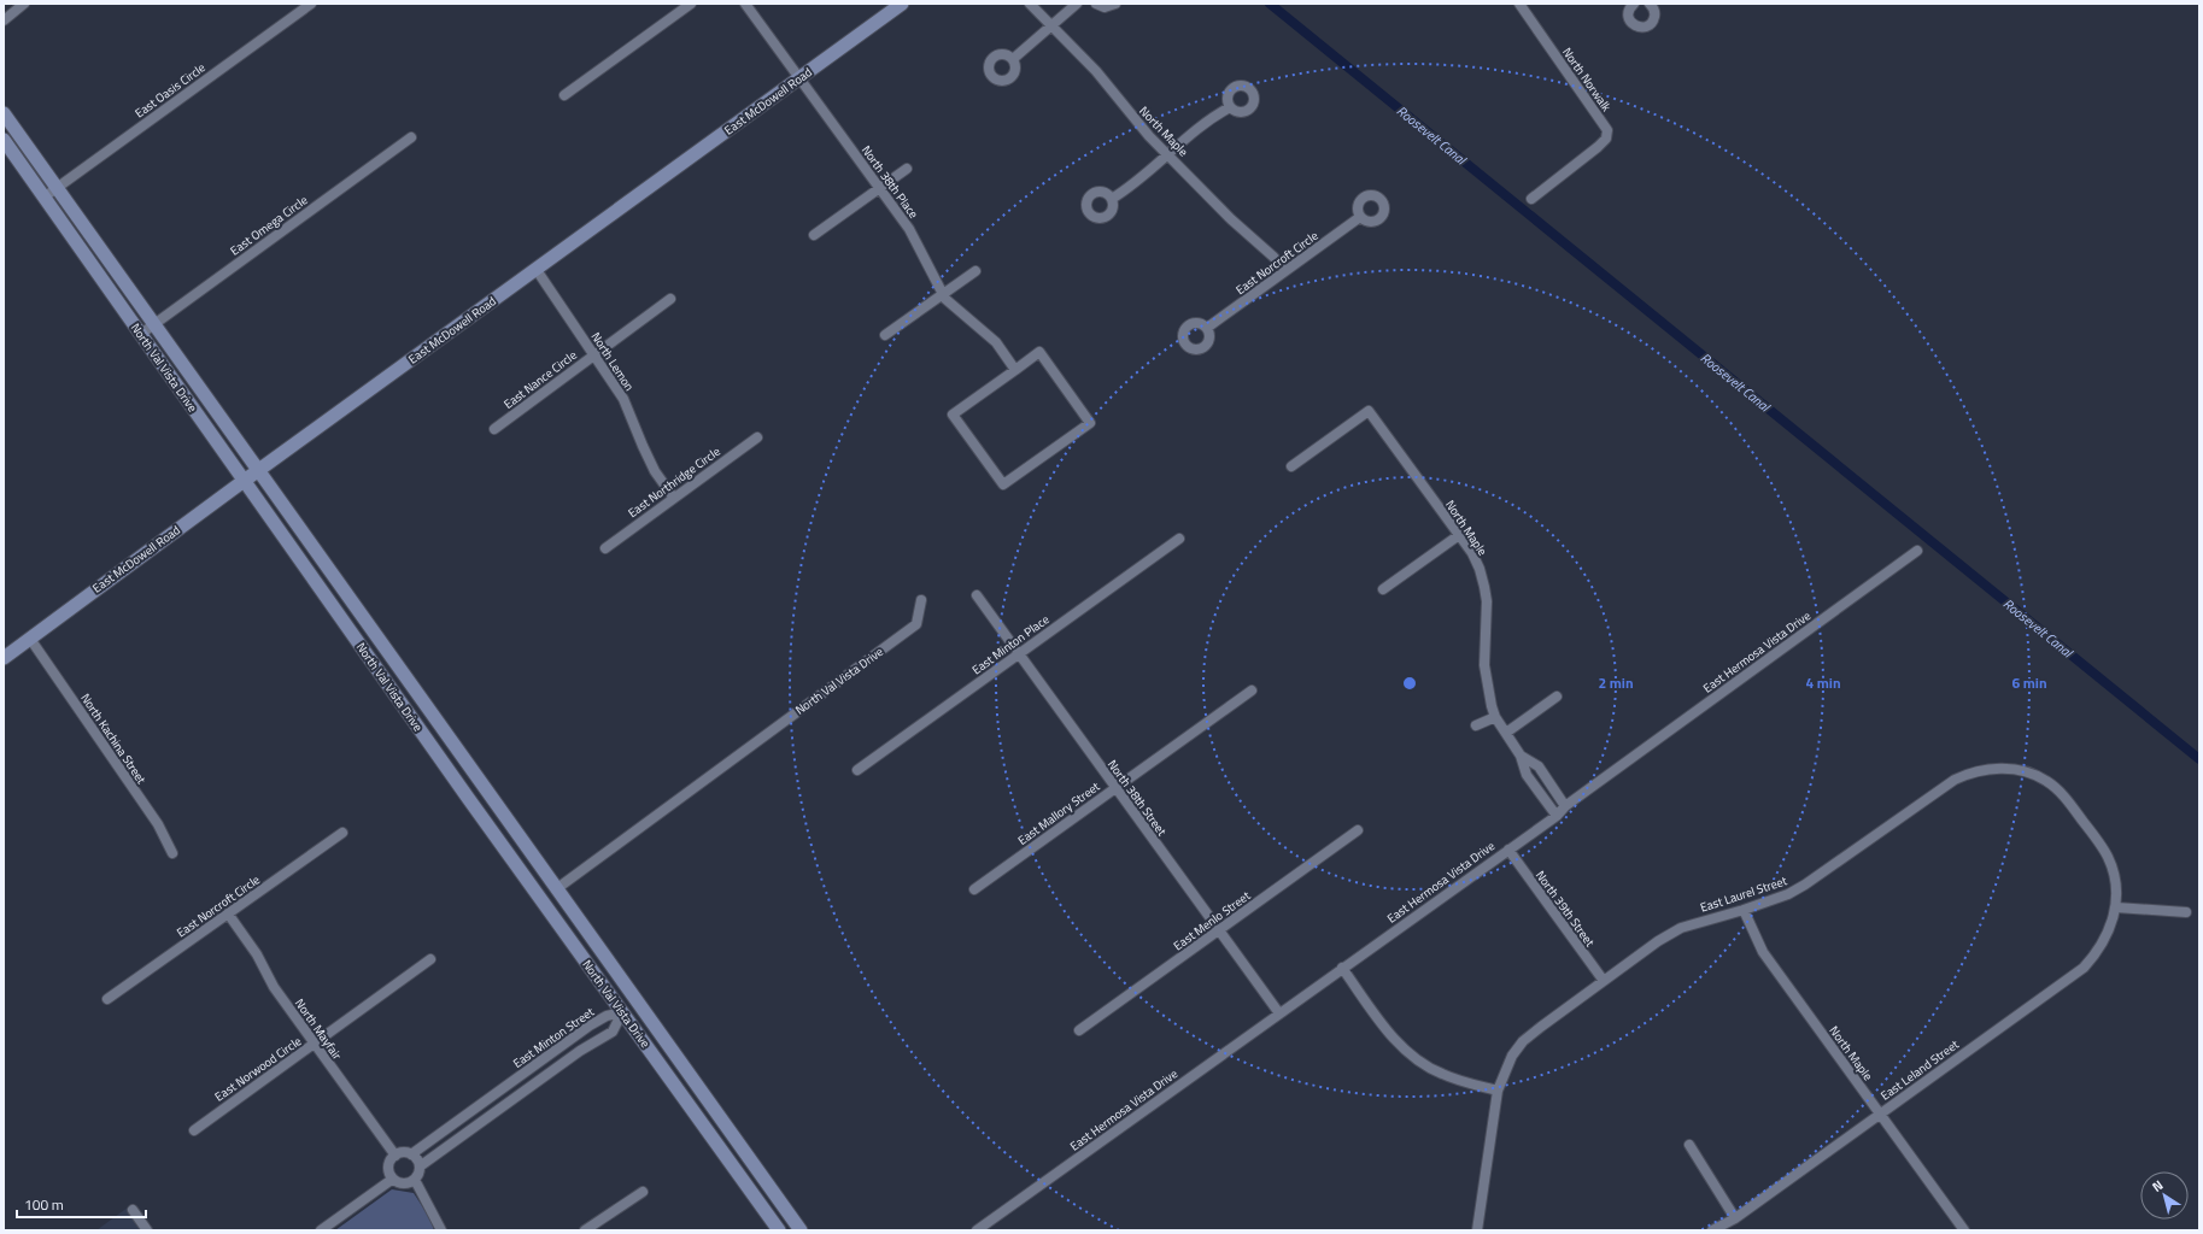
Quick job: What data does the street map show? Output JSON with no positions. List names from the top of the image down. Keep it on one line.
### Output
{"streets":{"main road":["East McDowell Road","North Val Vista Drive"],"street":["North Norwalk","East Oasis Circle","North Maple","North 38th Place","East Omega Circle","East Norcroft Circle","North Lemon","East Nance Circle","East Northridge Circle","East Minton Place","East Hermosa Vista Drive","North Kachina Street","North 38th Street","East Mallory Street","East Laurel Street","North 39th Street","East Menlo Street","North Mayfair","East Minton Street","East Norwood Circle","East Leland Street"]},"crossings":[["East Oasis Circle","North Val Vista Drive"],["East McDowell Road","North 38th Place"],["East McDowell Road","North Lemon"],["East McDowell Road","North Val Vista Drive"],["East McDowell Road","North Kachina Street"],["North Maple","East Norcroft Circle"],["North Maple","East Hermosa Vista Drive"],["North Maple","East Laurel Street"],["North Maple","East Leland Street"],["East Omega Circle","North Val Vista Drive"],["East Norcroft Circle","North Mayfair"],["North Lemon","East Nance Circle"],["North Lemon","East Northridge Circle"],["North Val Vista Drive","East Minton Street"],["East Minton Place","North 38th Street"],["East Hermosa Vista Drive","North 38th Street"],["East Hermosa Vista Drive","North 39th Street"],["North 38th Street","East Mallory Street"],["North 38th Street","East Menlo Street"],["East Laurel Street","North 39th Street"],["East Laurel Street","East Leland Street"],["North Mayfair","East Minton Street"],["North Mayfair","East Norwood Circle"]],"water":["Roosevelt Canal"],"scale_bar":"100 m","north":"top left","rings":["2 min","4 min","6 min"]}
